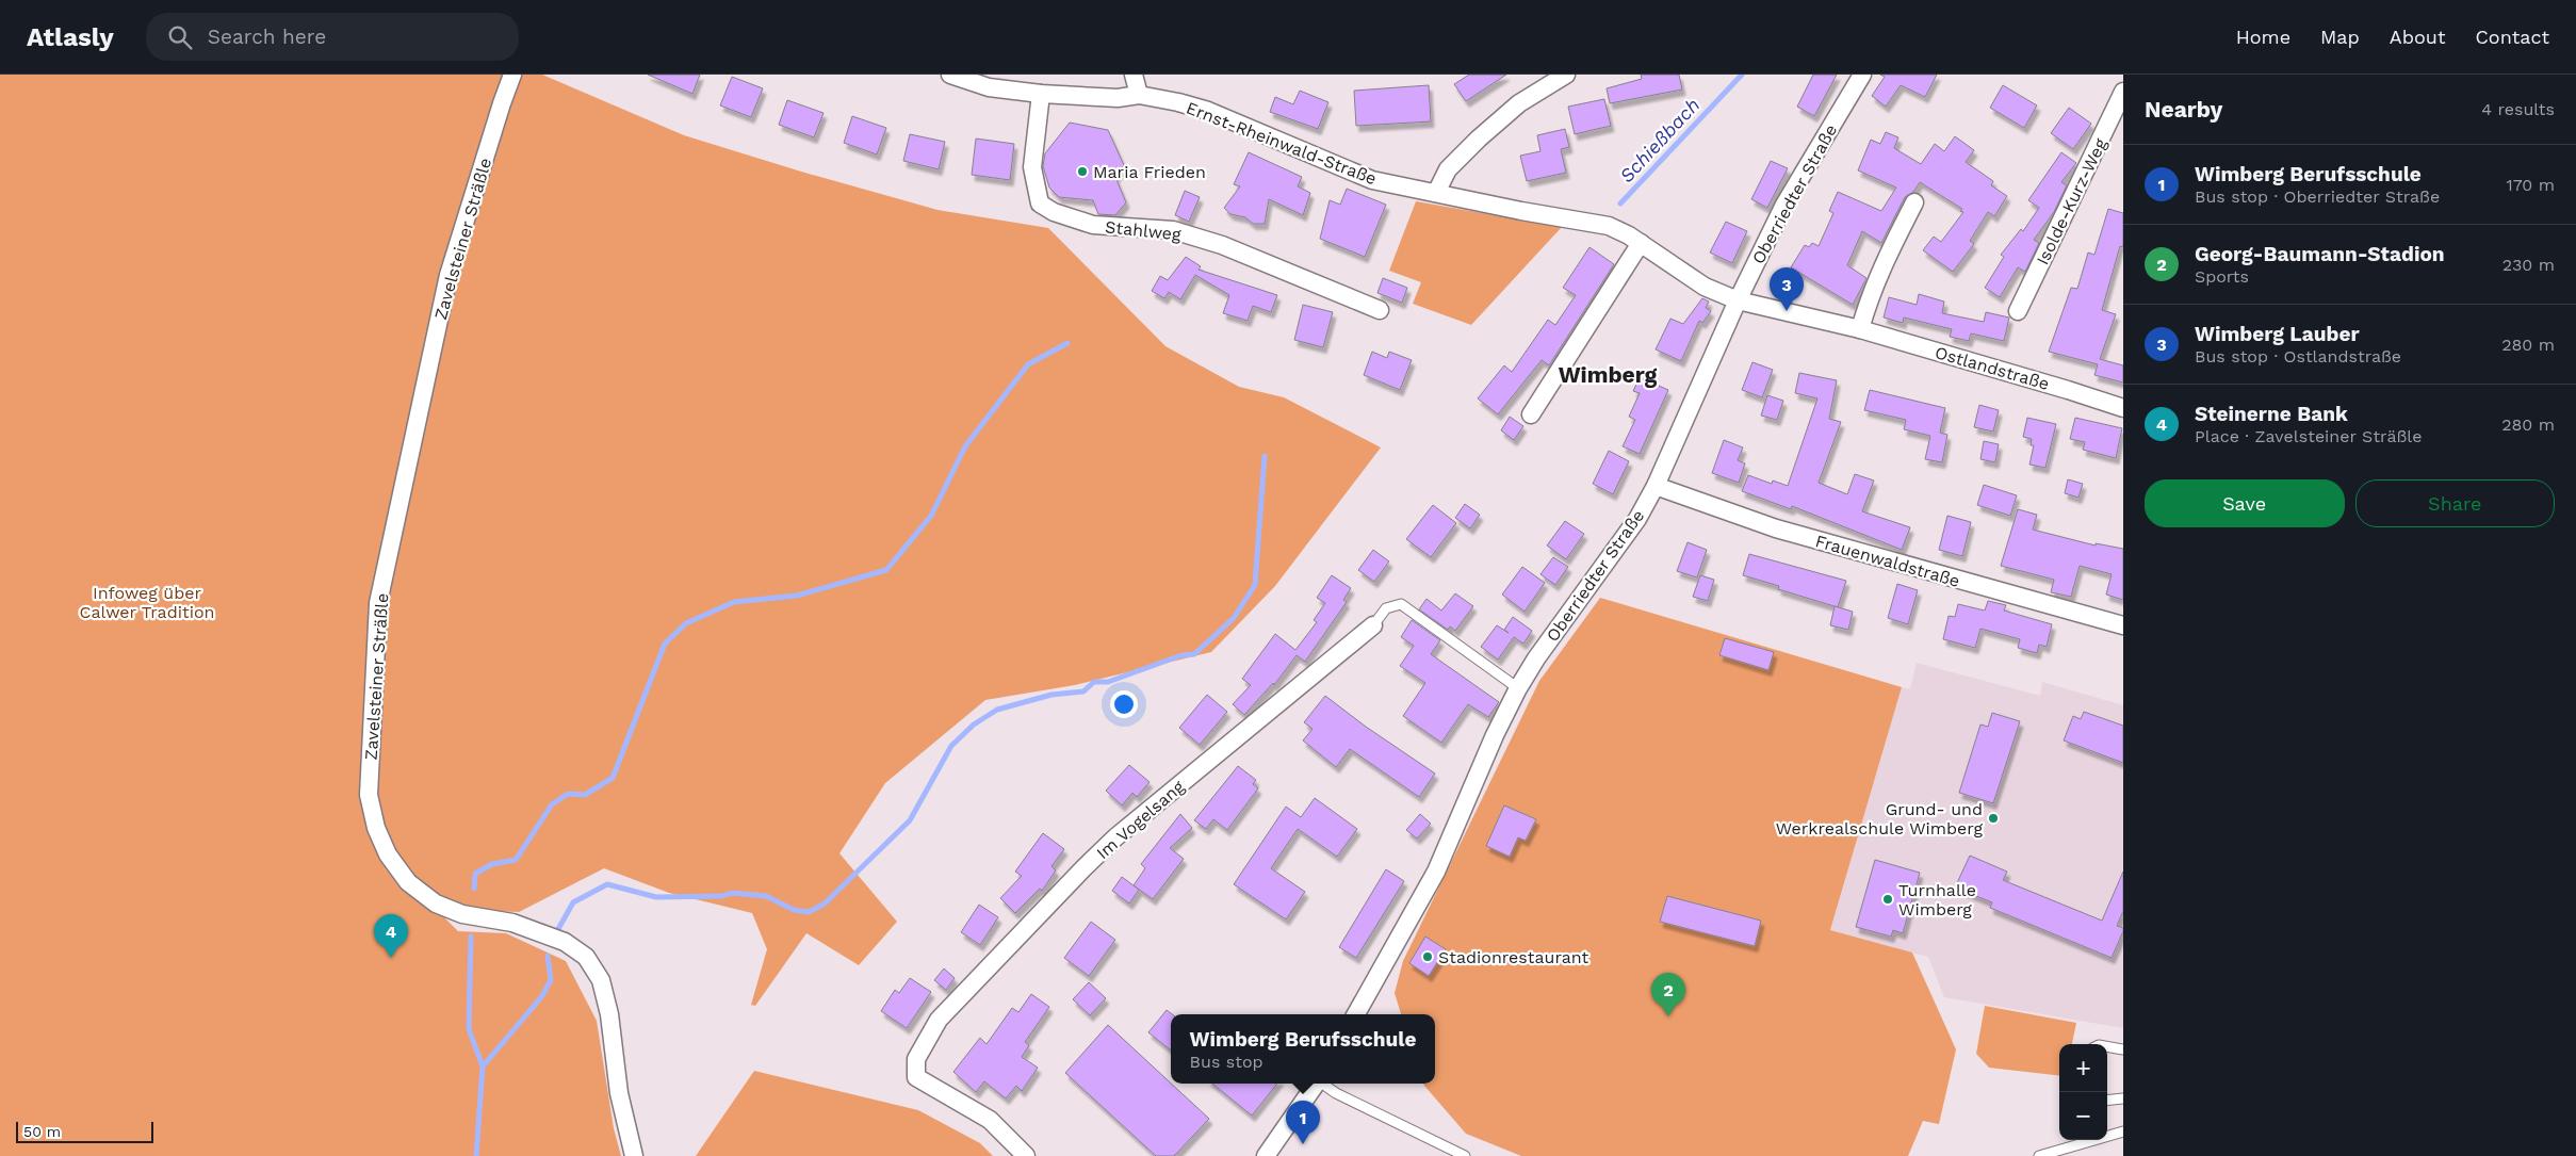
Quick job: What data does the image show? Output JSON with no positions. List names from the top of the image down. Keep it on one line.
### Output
{"streets":{"street":["Ernst-Rheinwald-Straße","Oberriedter Straße","Isolde-Kurz-Weg","Stahlweg","Zavelsteiner Sträßle","Ostlandstraße","Frauenwaldstraße","Im Vogelsang"]},"crossings":[["Ernst-Rheinwald-Straße","Oberriedter Straße"],["Ernst-Rheinwald-Straße","Stahlweg"],["Ernst-Rheinwald-Straße","Ostlandstraße"],["Oberriedter Straße","Ostlandstraße"],["Oberriedter Straße","Frauenwaldstraße"],["Oberriedter Straße","Im Vogelsang"]],"districts":["Wimberg"],"water":["Schießbach"],"parks":["Infoweg über Calwer Tradition"],"places":["Maria Frieden","Grund- und Werkrealschule Wimberg","Turnhalle Wimberg","Stadionrestaurant"],"scale_bar":"50 m","page":{"header":"Atlasly","search":"Search here","nav":["Home","Map","About","Contact"],"heading":["Nearby","4 results"],"list":[{"mark":"1","name":"Wimberg Berufsschule","note":"Bus stop · Oberriedter Straße","value":"170 m"},{"mark":"2","name":"Georg-Baumann-Stadion","note":"Sports","value":"230 m"},{"mark":"3","name":"Wimberg Lauber","note":"Bus stop · Ostlandstraße","value":"280 m"},{"mark":"4","name":"Steinerne Bank","note":"Place · Zavelsteiner Sträßle","value":"280 m"}],"pins":["3","4","2","1"],"buttons":["Save","Share"],"popup":["Wimberg Berufsschule","Bus stop"],"map_buttons":["+","−"],"scale":"50 m"}}
